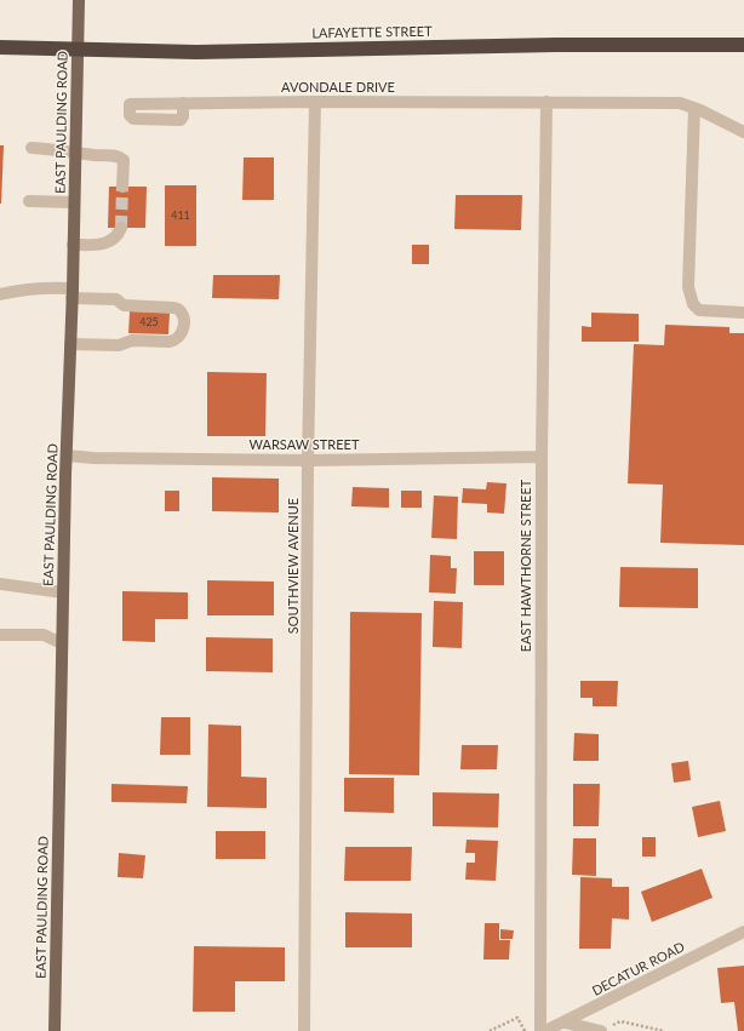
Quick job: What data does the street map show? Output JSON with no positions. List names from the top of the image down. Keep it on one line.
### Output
{"streets":{"highway":["LAFAYETTE STREET"],"main road":["EAST PAULDING ROAD"],"street":["AVONDALE DRIVE","WARSAW STREET","SOUTHVIEW AVENUE","EAST HAWTHORNE STREET","DECATUR ROAD"]},"crossings":[["LAFAYETTE STREET","EAST PAULDING ROAD"],["AVONDALE DRIVE","SOUTHVIEW AVENUE"],["AVONDALE DRIVE","EAST HAWTHORNE STREET"],["EAST PAULDING ROAD","WARSAW STREET"],["WARSAW STREET","SOUTHVIEW AVENUE"],["WARSAW STREET","EAST HAWTHORNE STREET"]],"house_numbers":["411","425"]}
